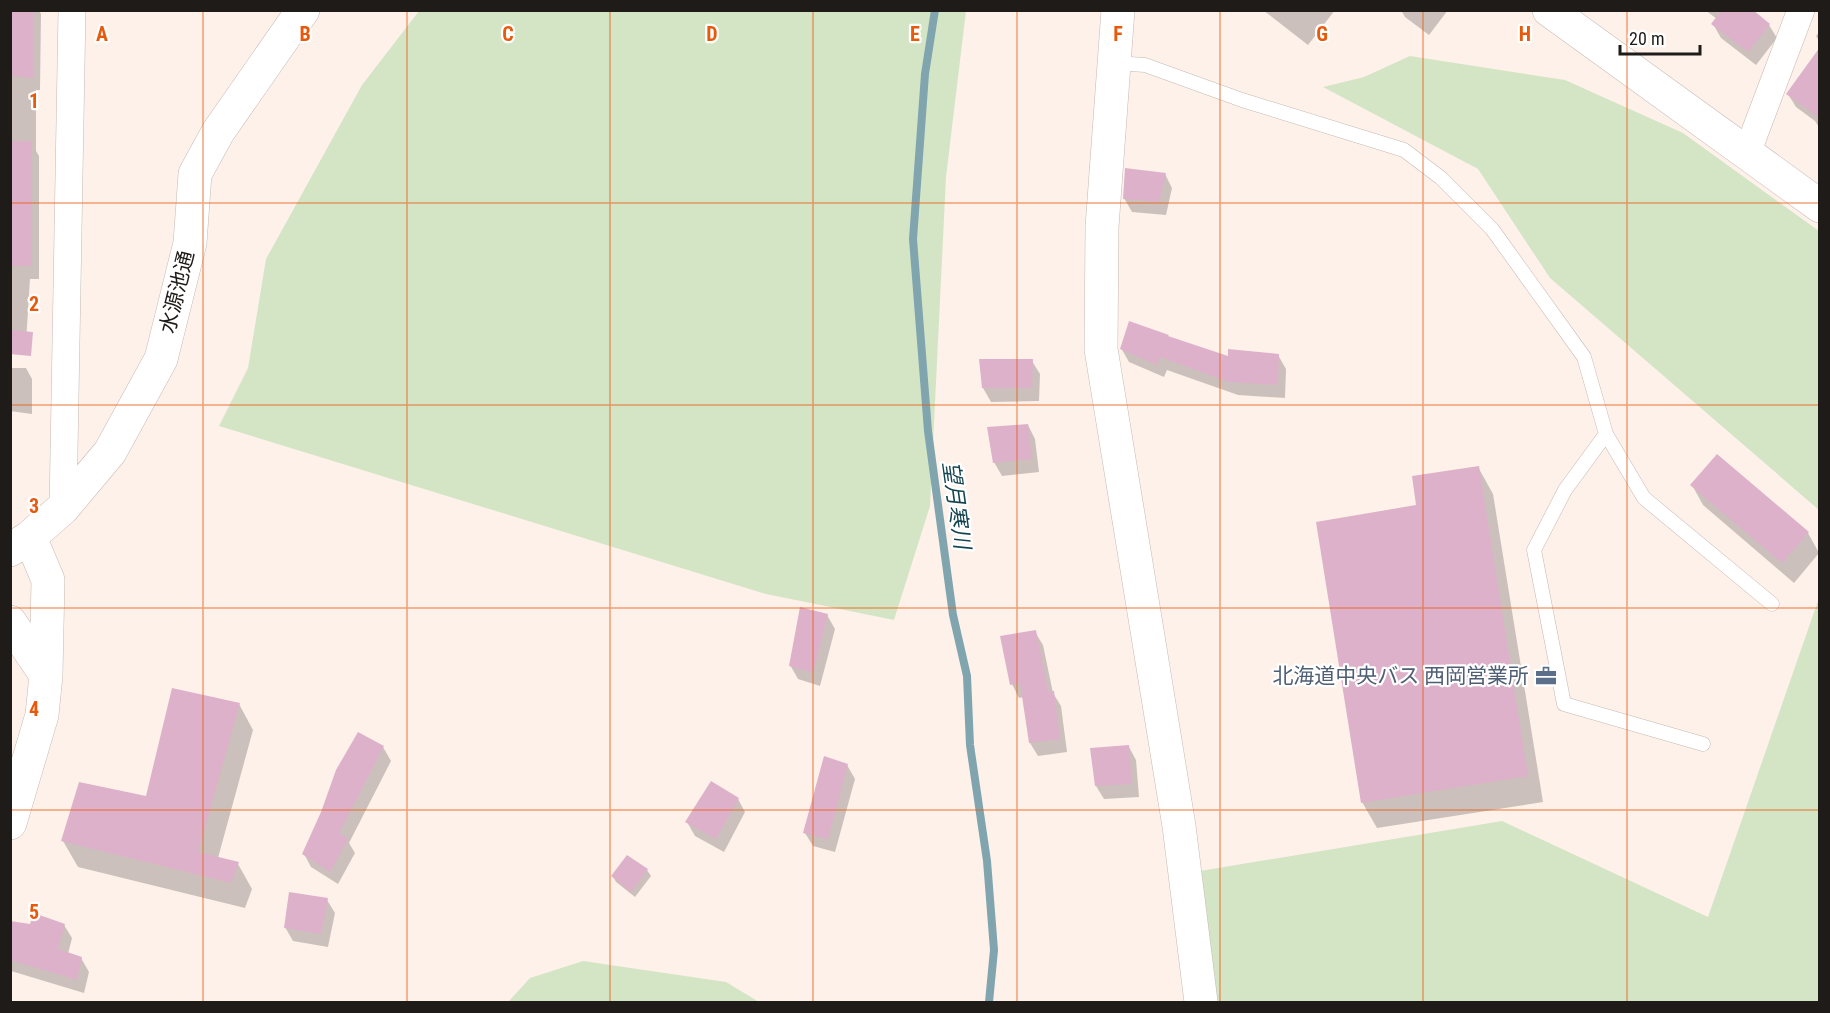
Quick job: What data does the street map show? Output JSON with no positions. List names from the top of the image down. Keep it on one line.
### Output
{"streets":{"street":["水源池通"]},"water":["望月寒川"],"places":{"office":["北海道中央バス 西岡営業所"]},"scale_bar":"20 m","grid":{"columns":["A","B","C","D","E","F","G","H"],"rows":["1","2","3","4","5"]}}
